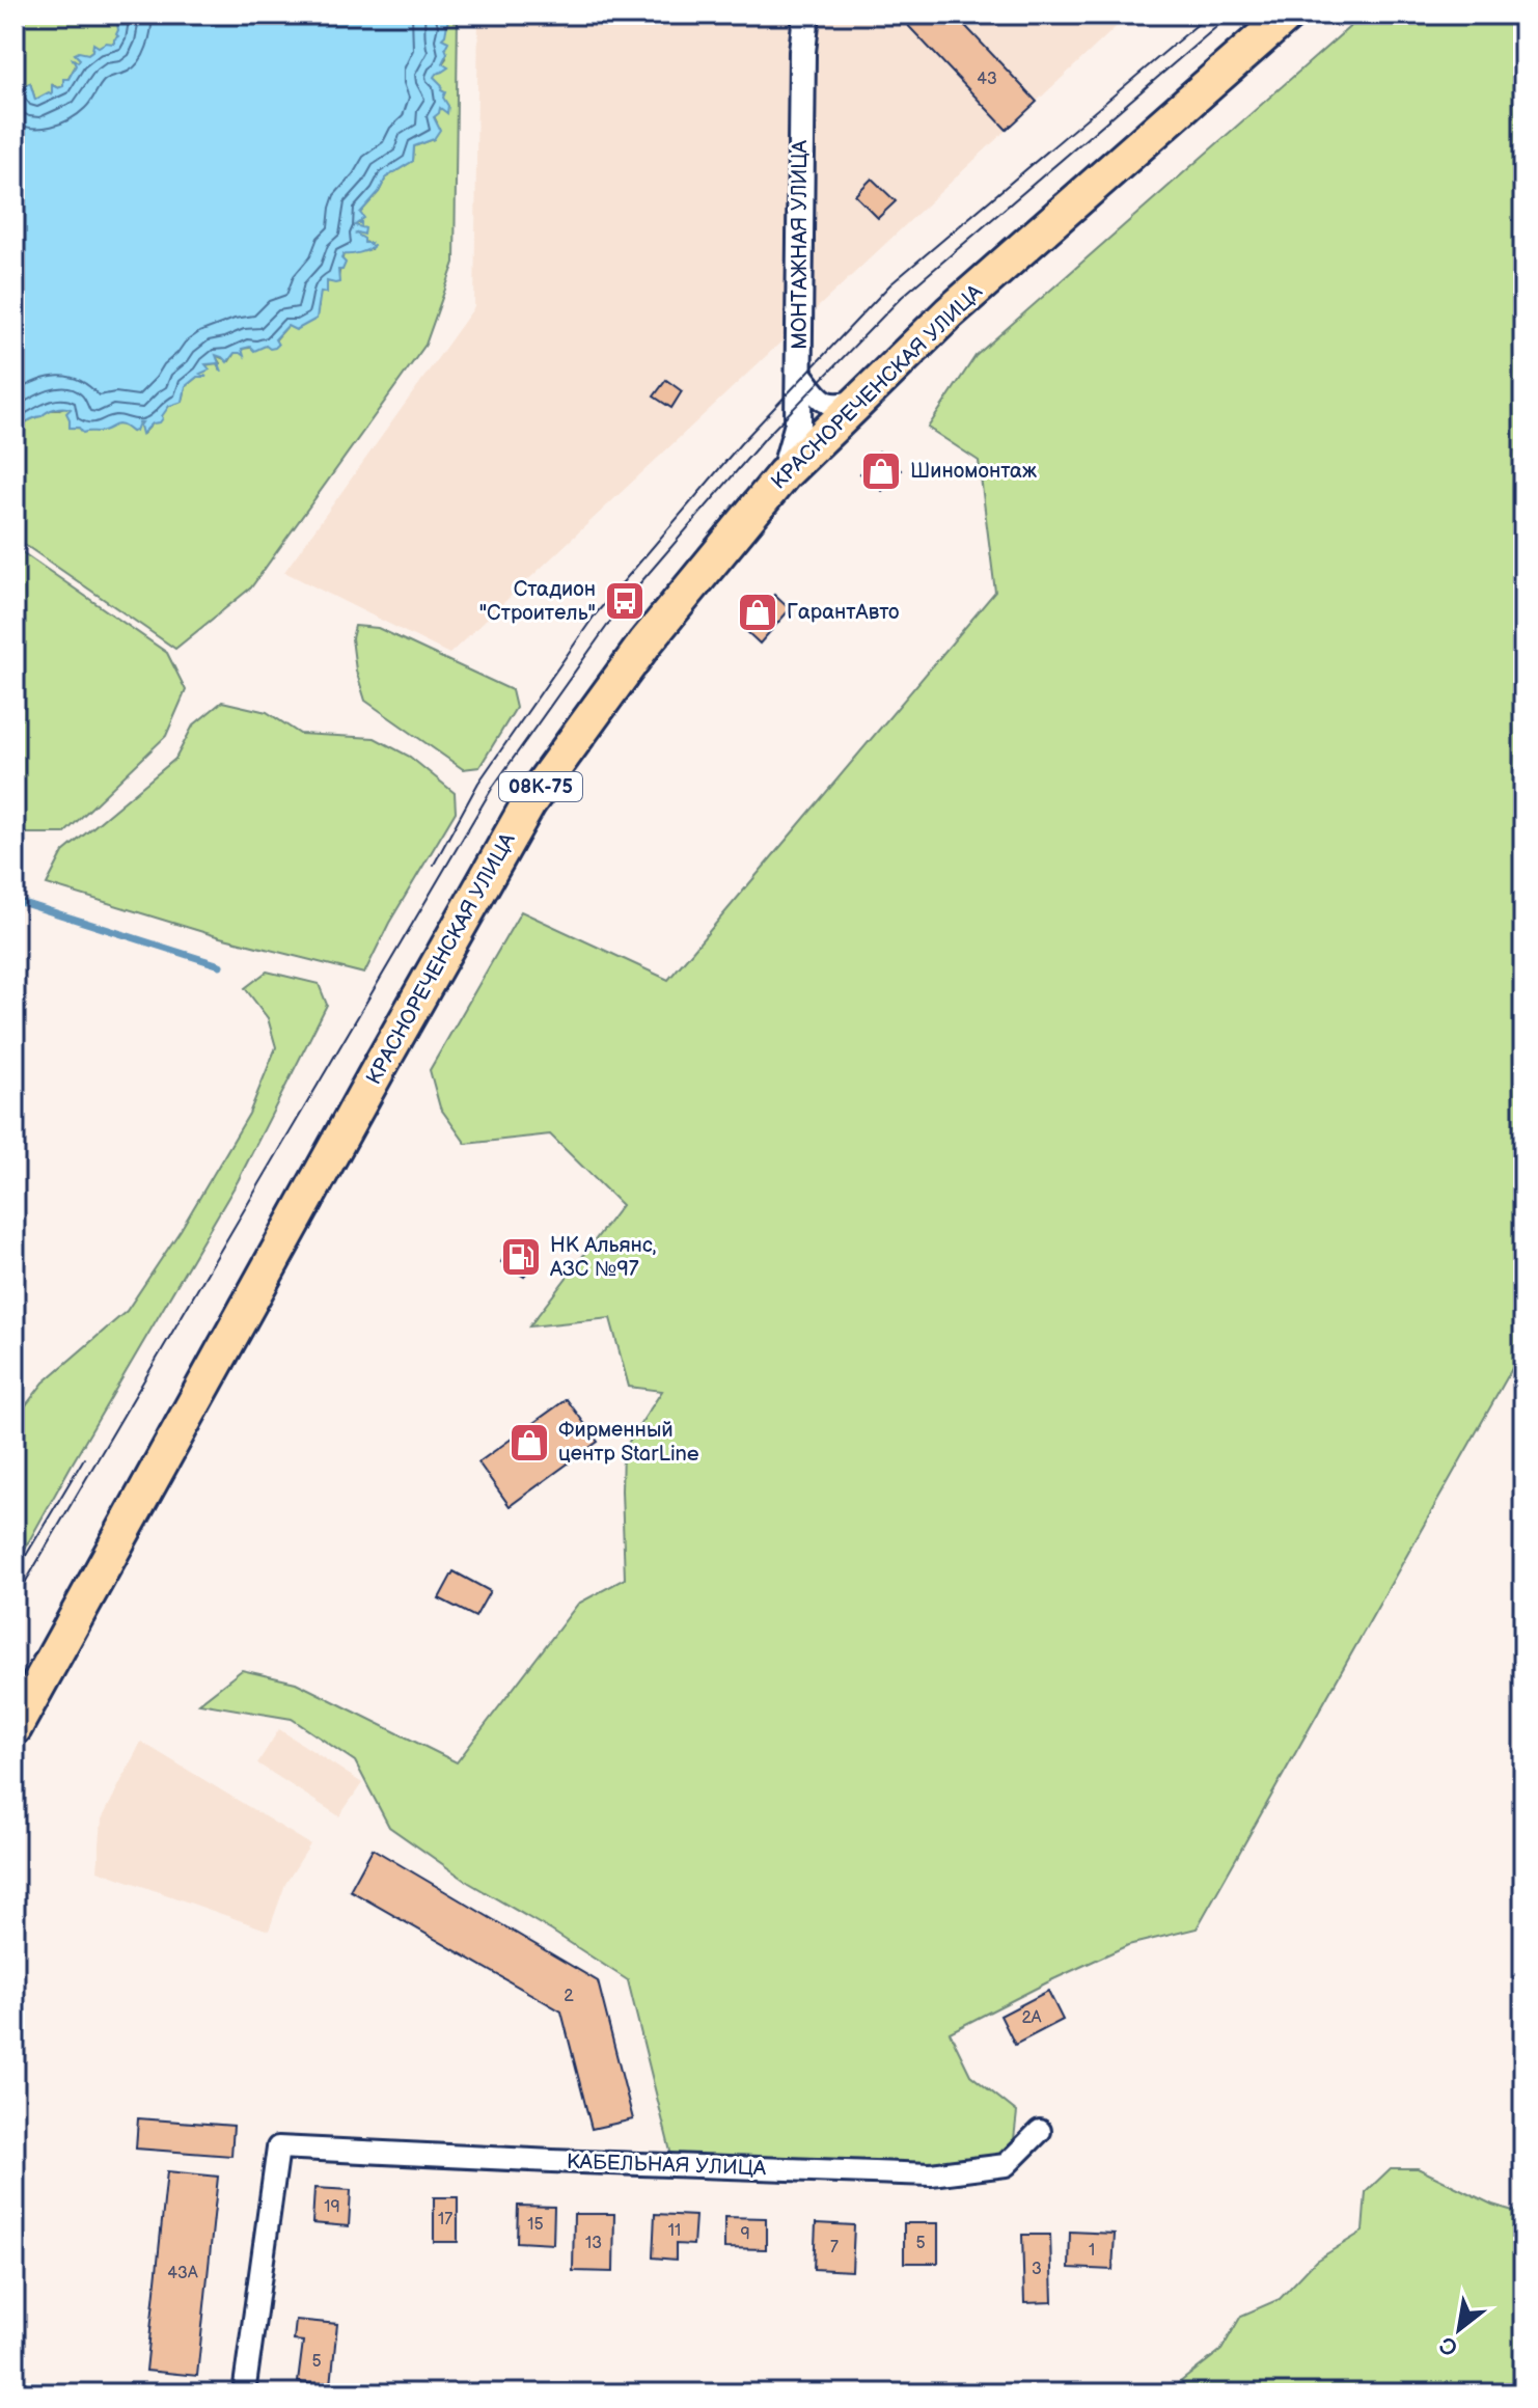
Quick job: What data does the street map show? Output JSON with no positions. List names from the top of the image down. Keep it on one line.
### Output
{"streets":{"main road":["КРАСНОРЕЧЕНСКАЯ УЛИЦА","08К-75"],"street":["МОНТАЖНАЯ УЛИЦА","КАБЕЛЬНАЯ УЛИЦА"]},"crossings":[["МОНТАЖНАЯ УЛИЦА","КРАСНОРЕЧЕНСКАЯ УЛИЦА"]],"places":{"shop":["Шиномонтаж","ГарантАвто","Фирменный центр StarLine"],"bus stop":["Стадион \"Строитель\""],"fuel station":["НК Альянс, АЗС №97"]},"house_numbers":["43","2","2А","19","17","15","11","9","13","5","7","1","3","43А","5"],"north":"bottom left"}
